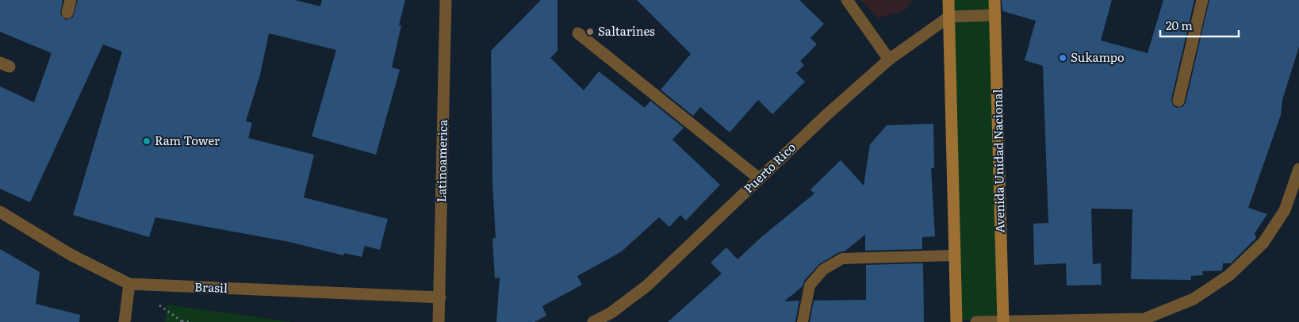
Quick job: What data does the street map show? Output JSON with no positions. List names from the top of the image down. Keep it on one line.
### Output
{"streets":{"main road":["Avenida Unidad Nacional"],"street":["Latinoamerica","Puerto Rico","Brasil"]},"crossings":[["Latinoamerica","Brasil"]],"places":["Saltarines","Sukampo","Ram Tower"],"scale_bar":"20 m"}
